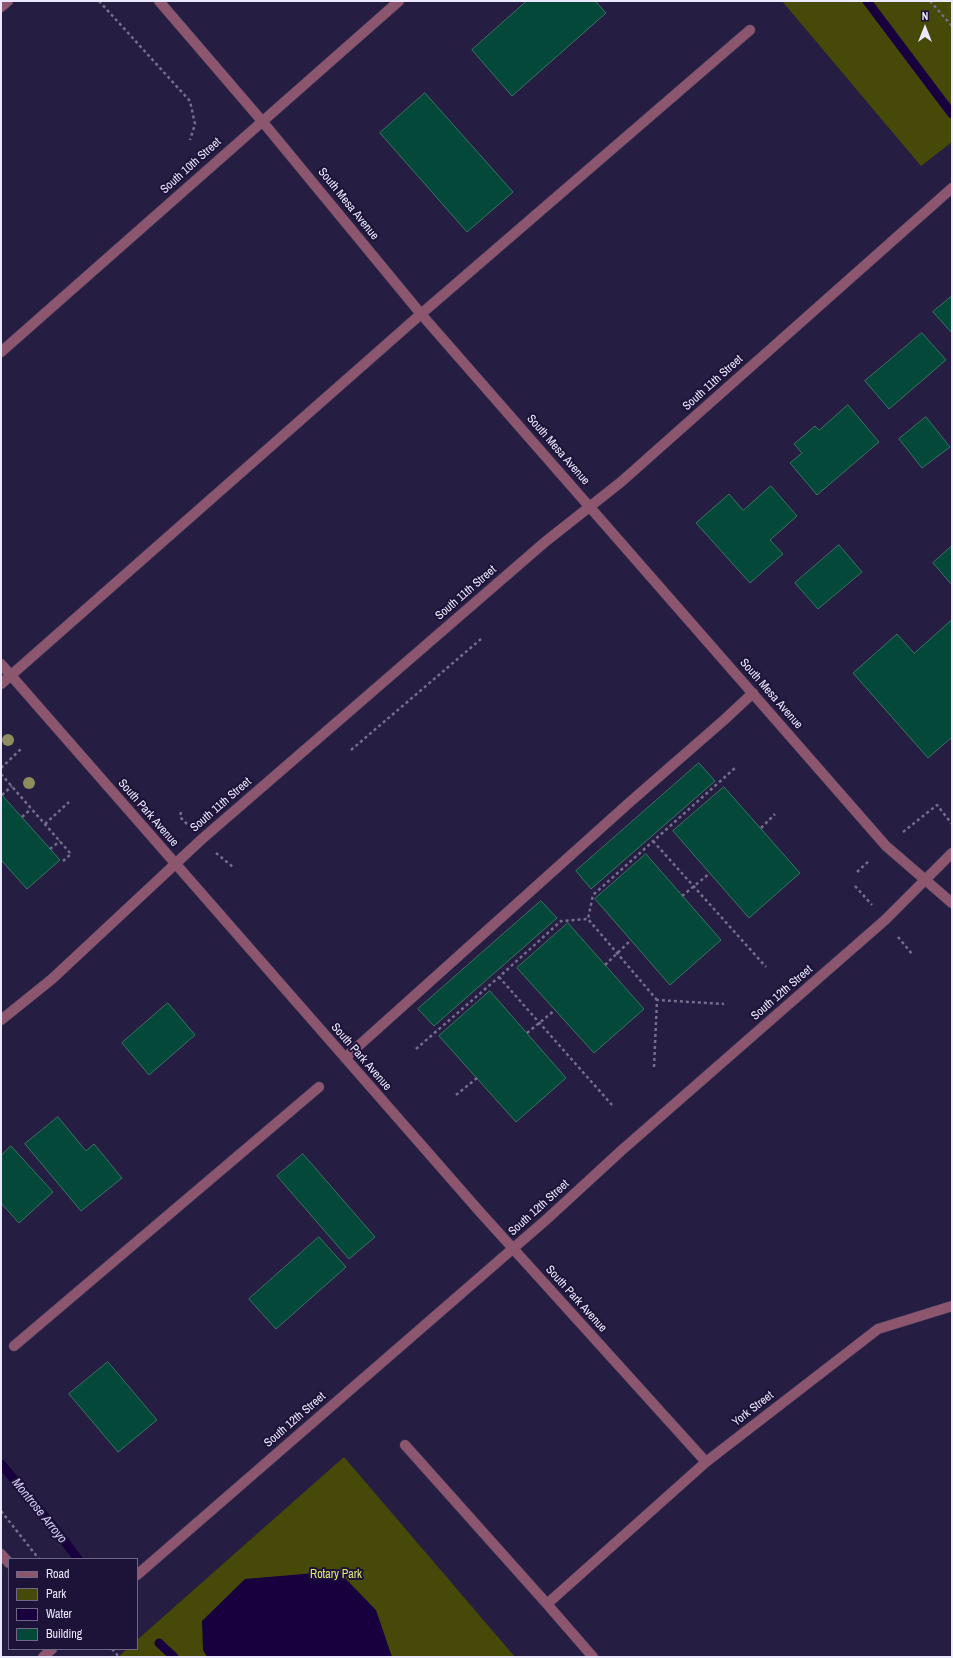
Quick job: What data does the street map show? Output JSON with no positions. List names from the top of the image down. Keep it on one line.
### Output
{"streets":{"street":["South 10th Street","South Mesa Avenue","South 11th Street","South Park Avenue","South 12th Street","York Street"]},"crossings":[["South 10th Street","South Mesa Avenue"],["South Mesa Avenue","South 11th Street"],["South Mesa Avenue","South 12th Street"],["South 11th Street","South Park Avenue"],["South Park Avenue","South 12th Street"],["South Park Avenue","York Street"]],"water":["Montrose Arroyo"],"parks":["Rotary Park"],"legend":["Road","Park","Water","Building"],"north":"top"}
